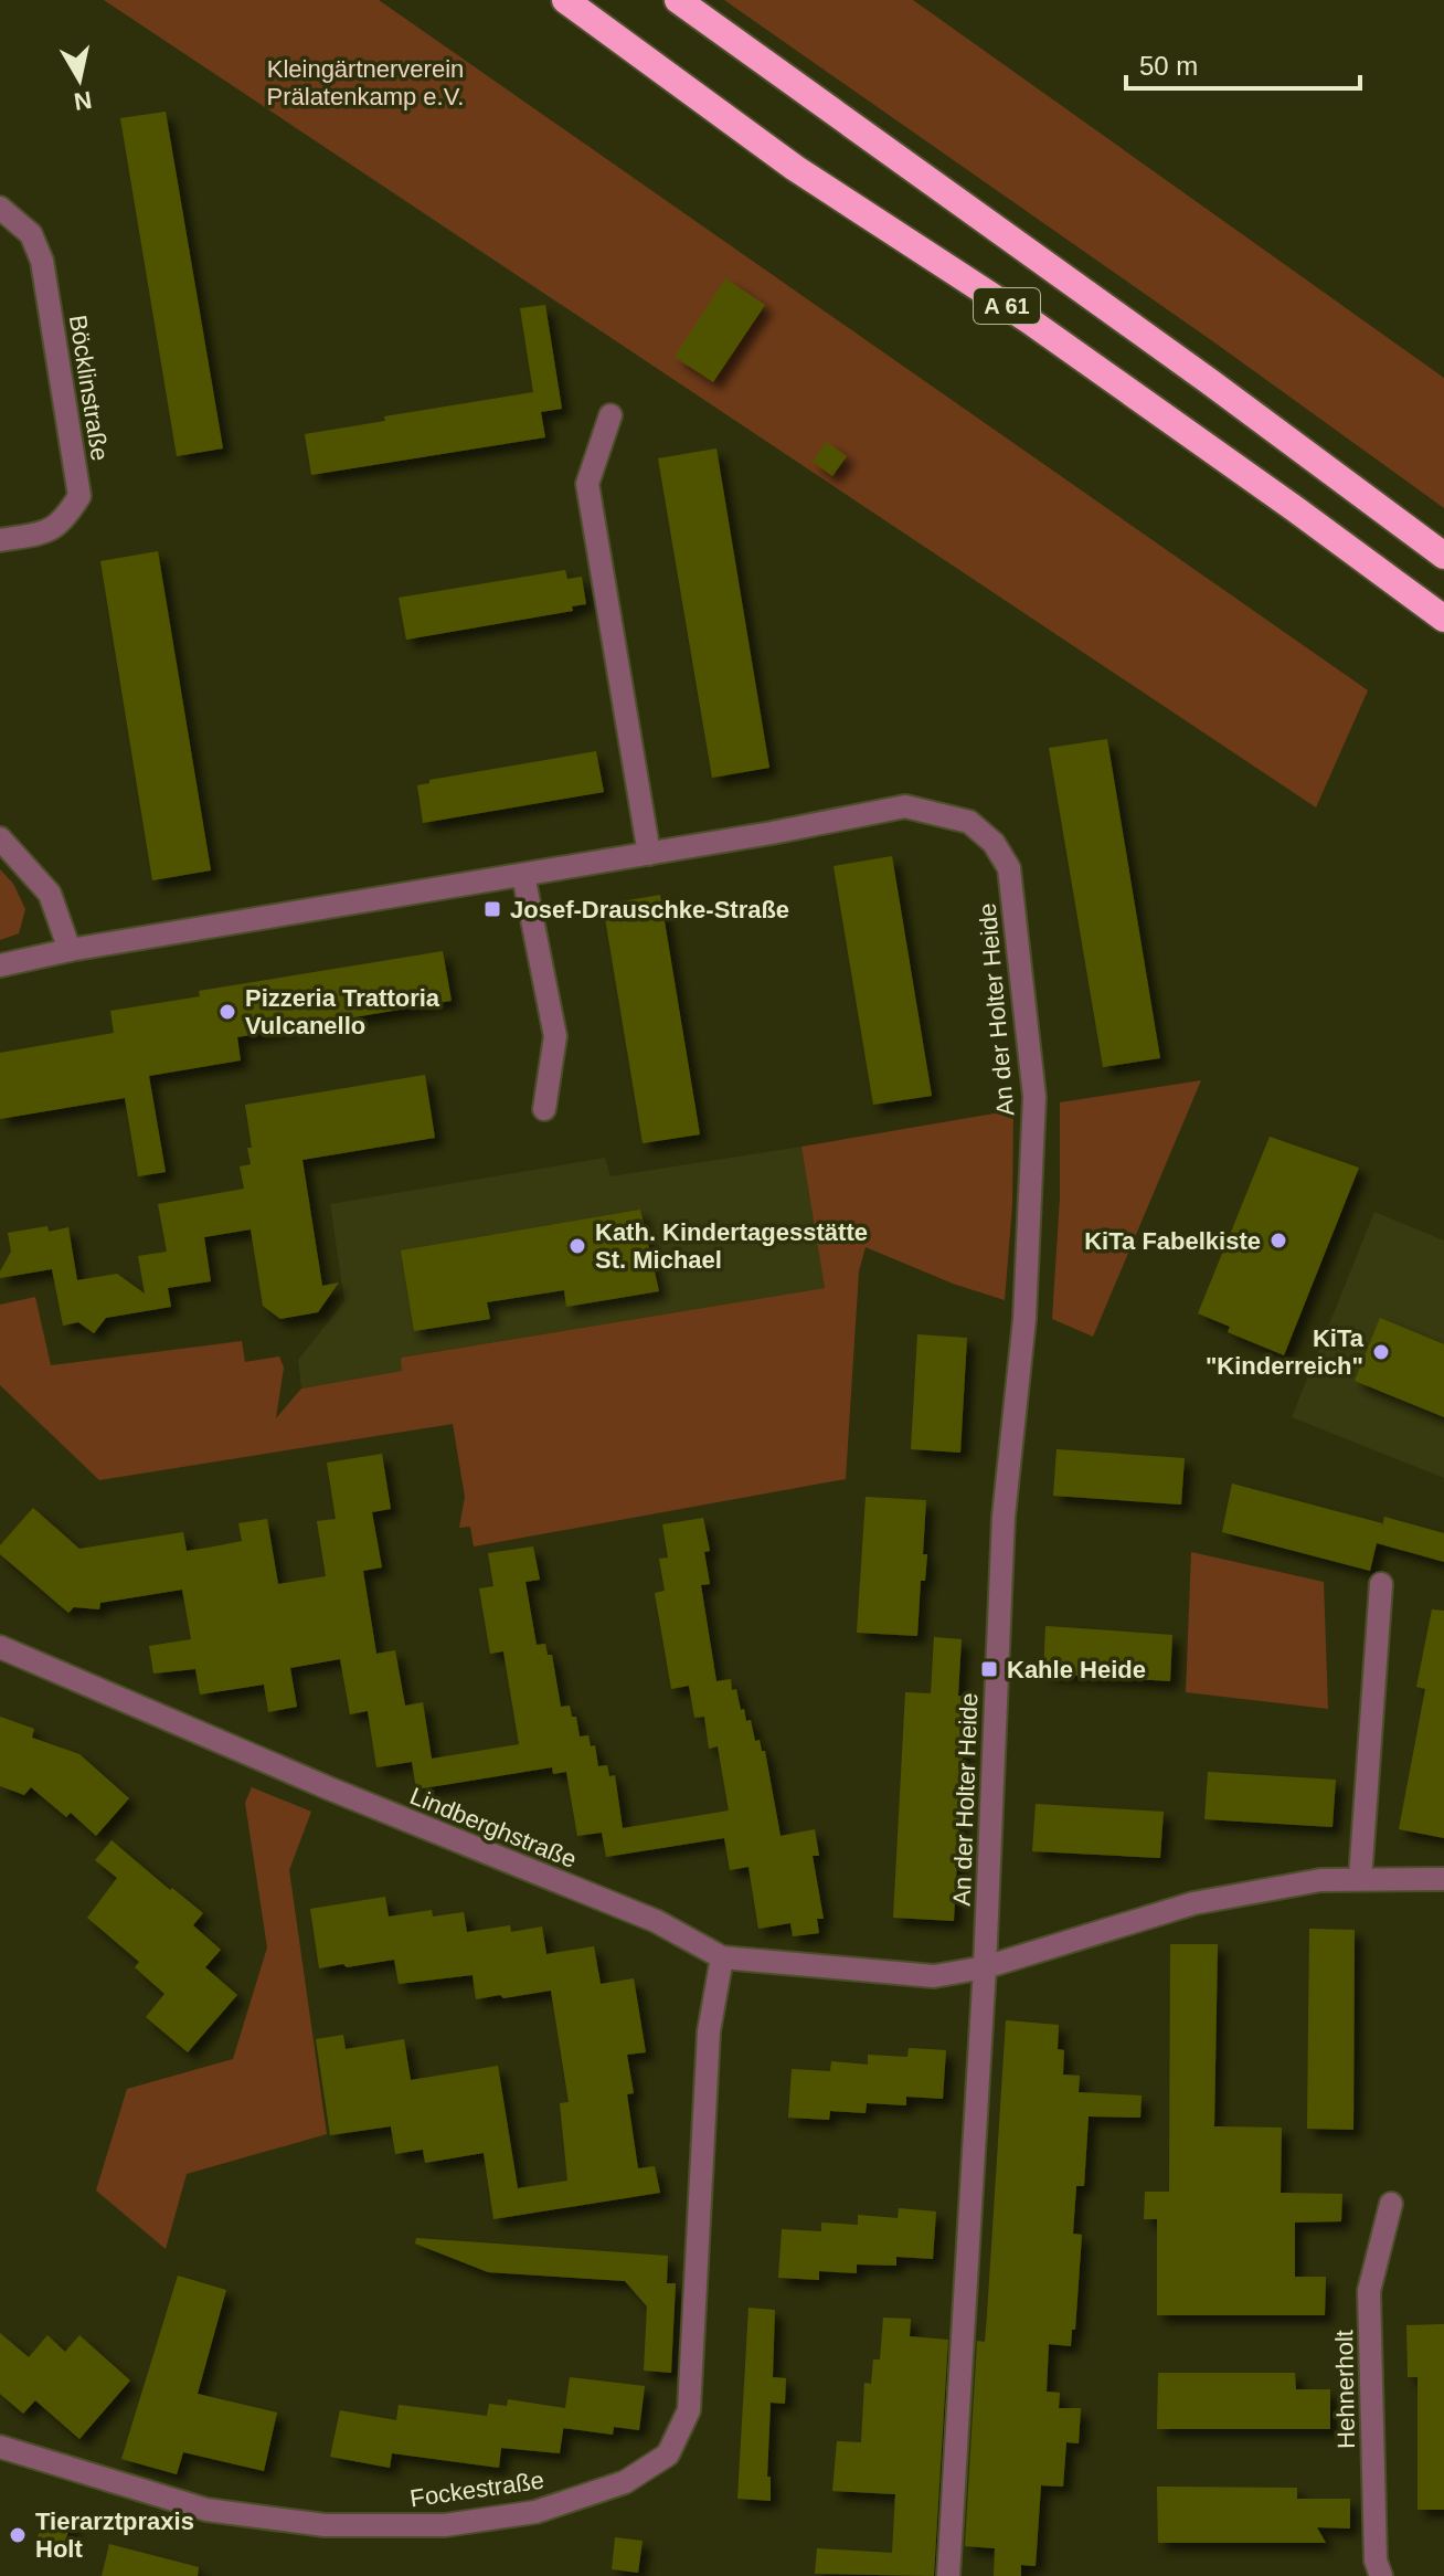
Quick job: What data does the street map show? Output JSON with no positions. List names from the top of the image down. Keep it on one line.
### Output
{"streets":{"highway":["A 61"],"street":["Böcklinstraße","An der Holter Heide","Lindberghstraße","Hehnerholt","Fockestraße"]},"crossings":[["An der Holter Heide","Lindberghstraße"],["Lindberghstraße","Fockestraße"]],"parks":["Kleingärtnerverein Prälatenkamp e.V."],"places":{"transit":["Josef-Drauschke-Straße","Kahle Heide"],"other":["Pizzeria Trattoria Vulcanello","KiTa Fabelkiste","Kath. Kindertagesstätte St. Michael","KiTa \"Kinderreich\"","Tierarztpraxis Holt"]},"scale_bar":"50 m","north":"bottom"}
